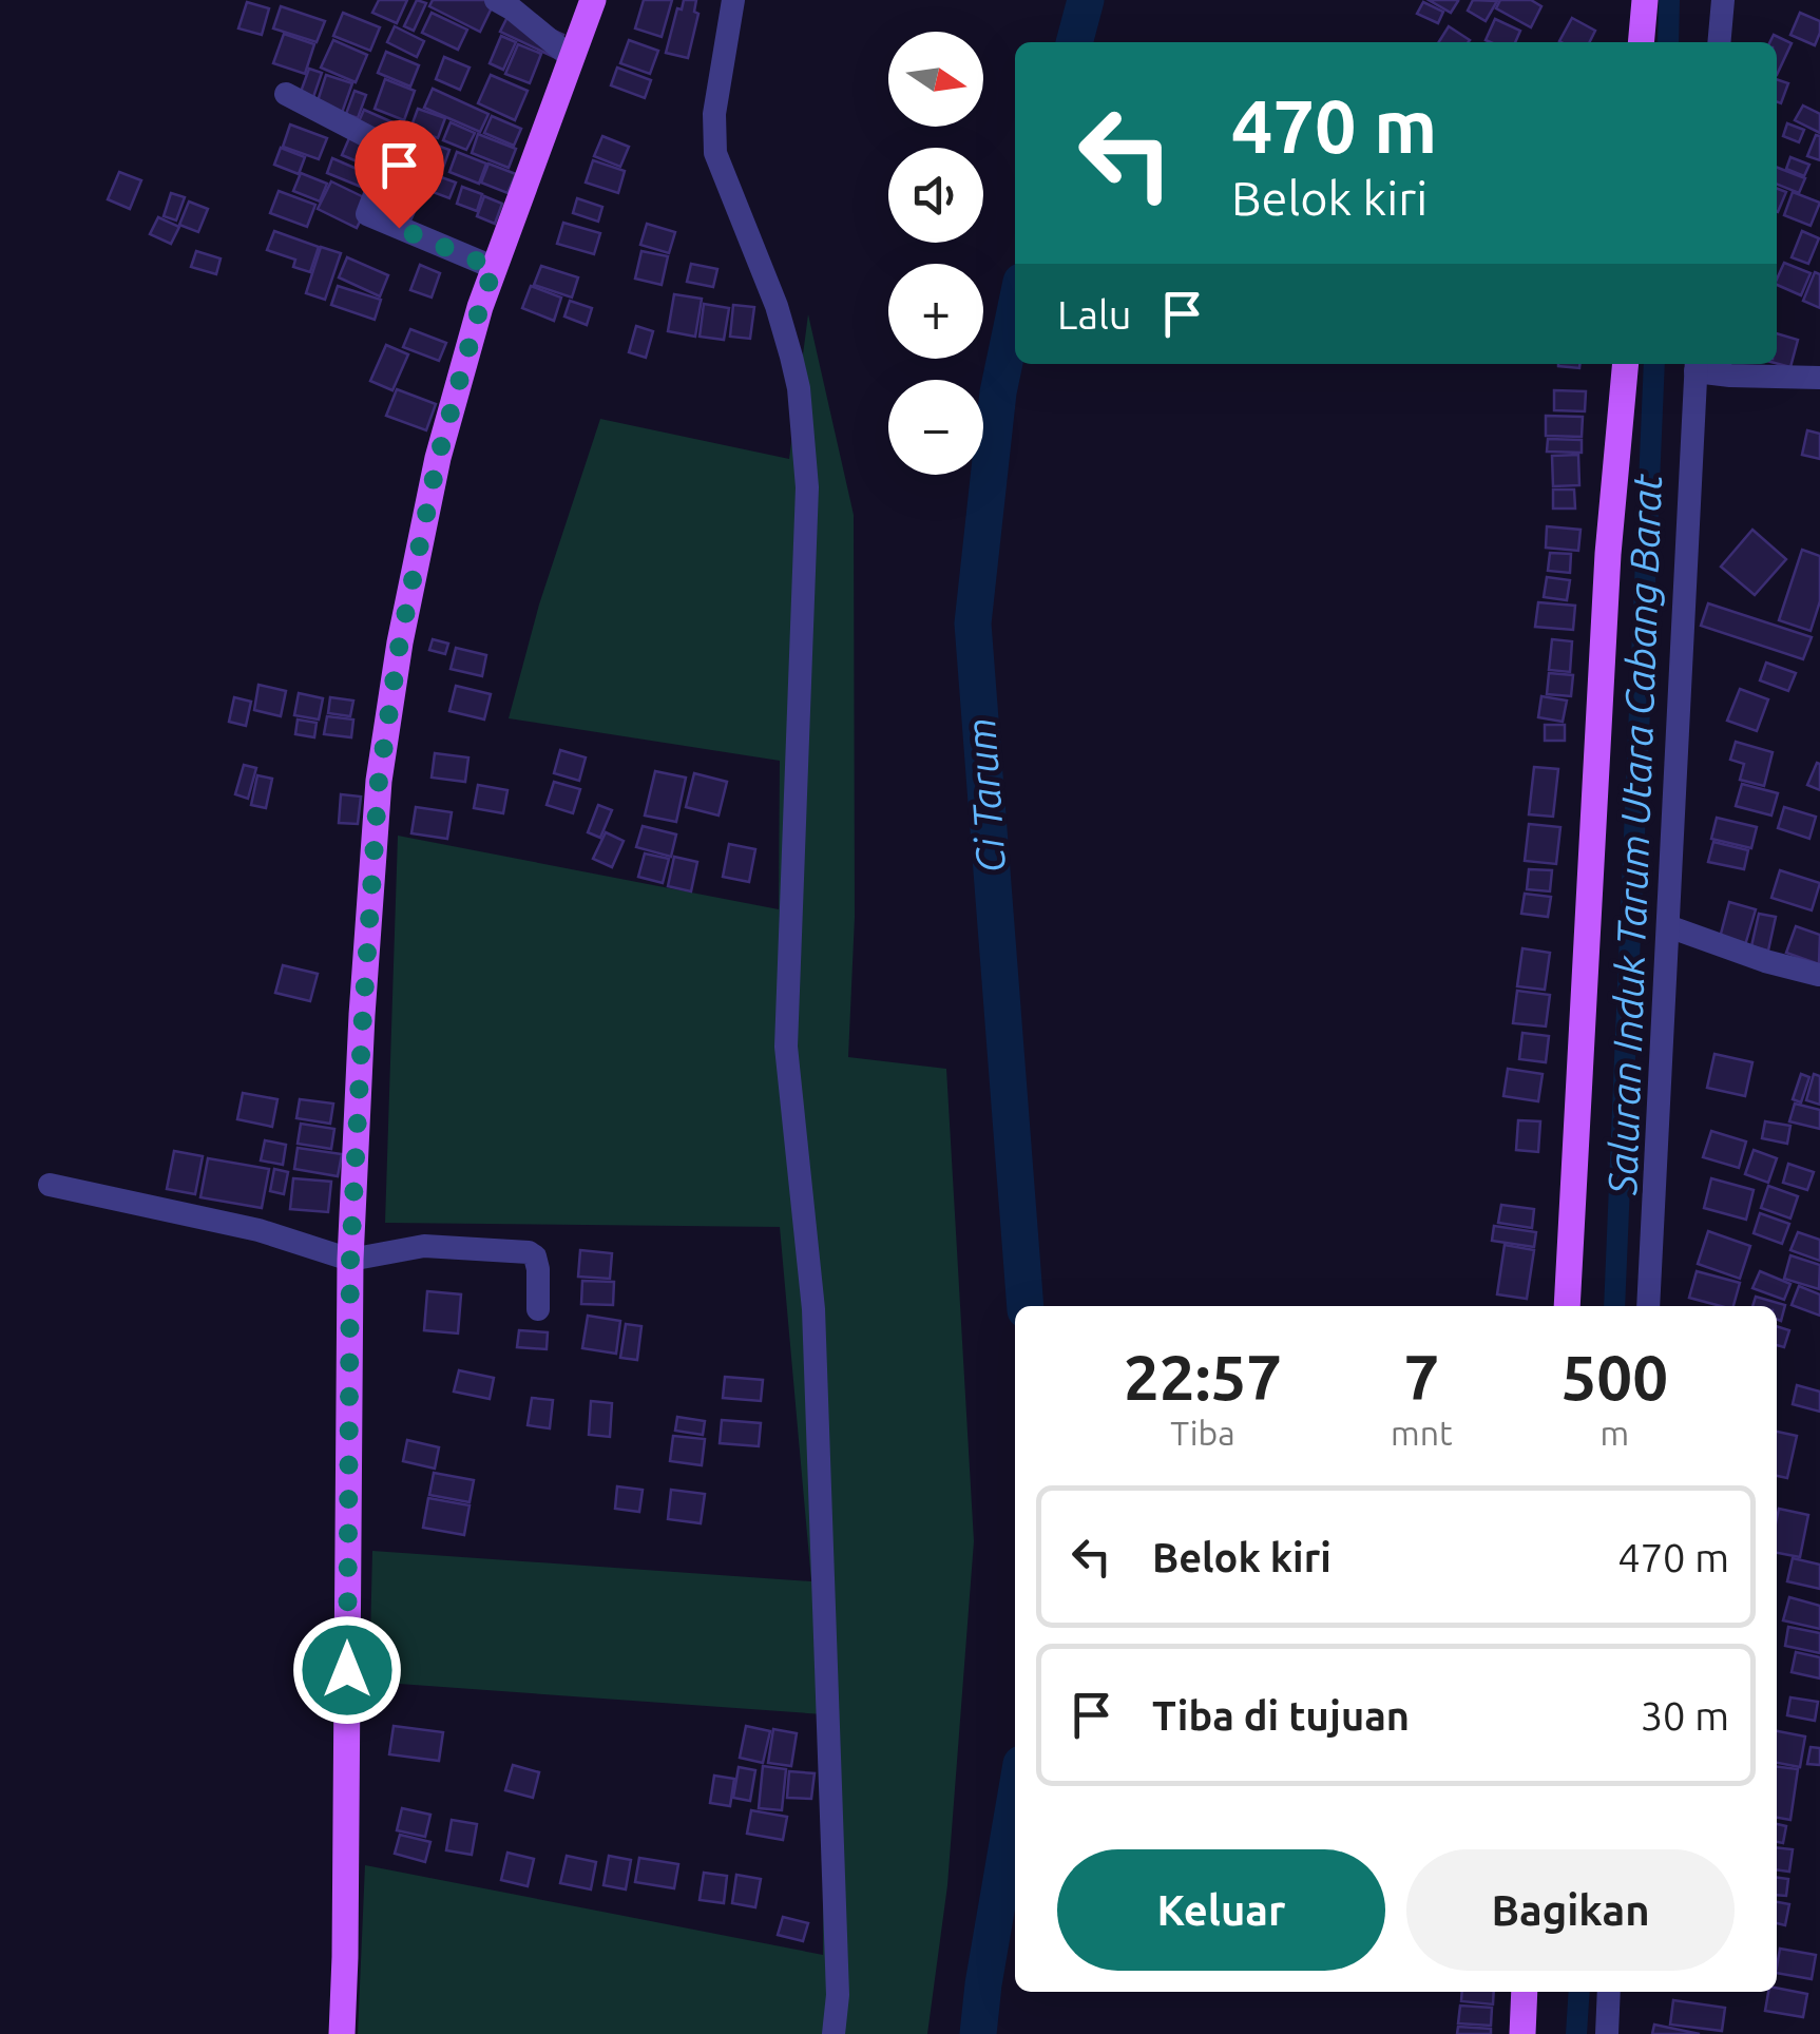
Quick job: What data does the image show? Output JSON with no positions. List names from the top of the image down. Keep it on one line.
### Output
{"water":["Ci Tarum","Saluran Induk Tarum Utara Cabang Barat"],"north":"right","page":{"map_buttons":["+","−"],"turn":["470 m","Belok kiri"],"then":"Lalu","eta":["22:57","Tiba","7","mnt","500","m"],"list":[{"name":"Belok kiri","value":"470 m"},{"name":"Tiba di tujuan","value":"30 m"}],"buttons":["Keluar","Bagikan"]}}
